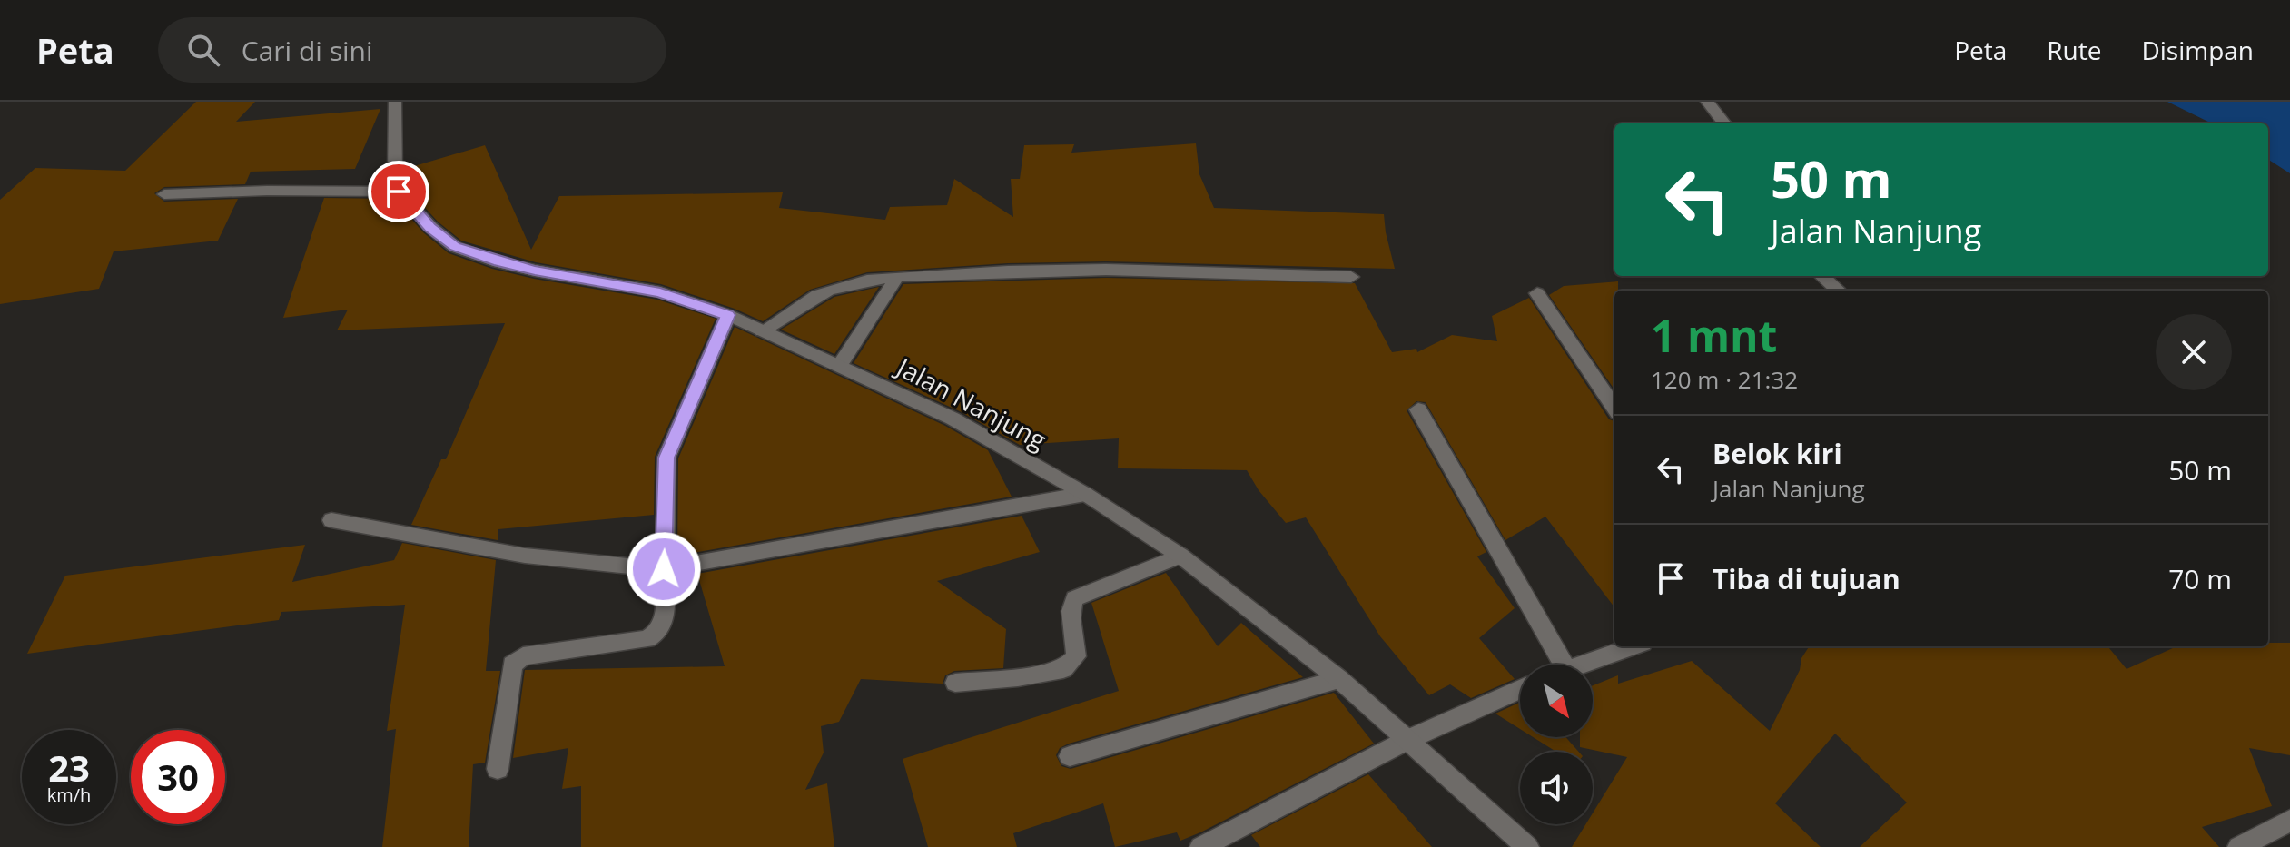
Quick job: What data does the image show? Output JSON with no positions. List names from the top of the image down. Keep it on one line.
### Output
{"streets":{"street":["Jalan Nanjung"]},"north":"bottom right","page":{"header":"Peta","search":"Cari di sini","nav":["Peta","Rute","Disimpan"],"turn":["50 m","Jalan Nanjung"],"heading":["1 mnt","120 m · 21:32"],"list":[{"name":"Belok kiri","note":"Jalan Nanjung","value":"50 m"},{"name":"Tiba di tujuan","value":"70 m"}],"speed":"23 km/h","limit":"30"}}
